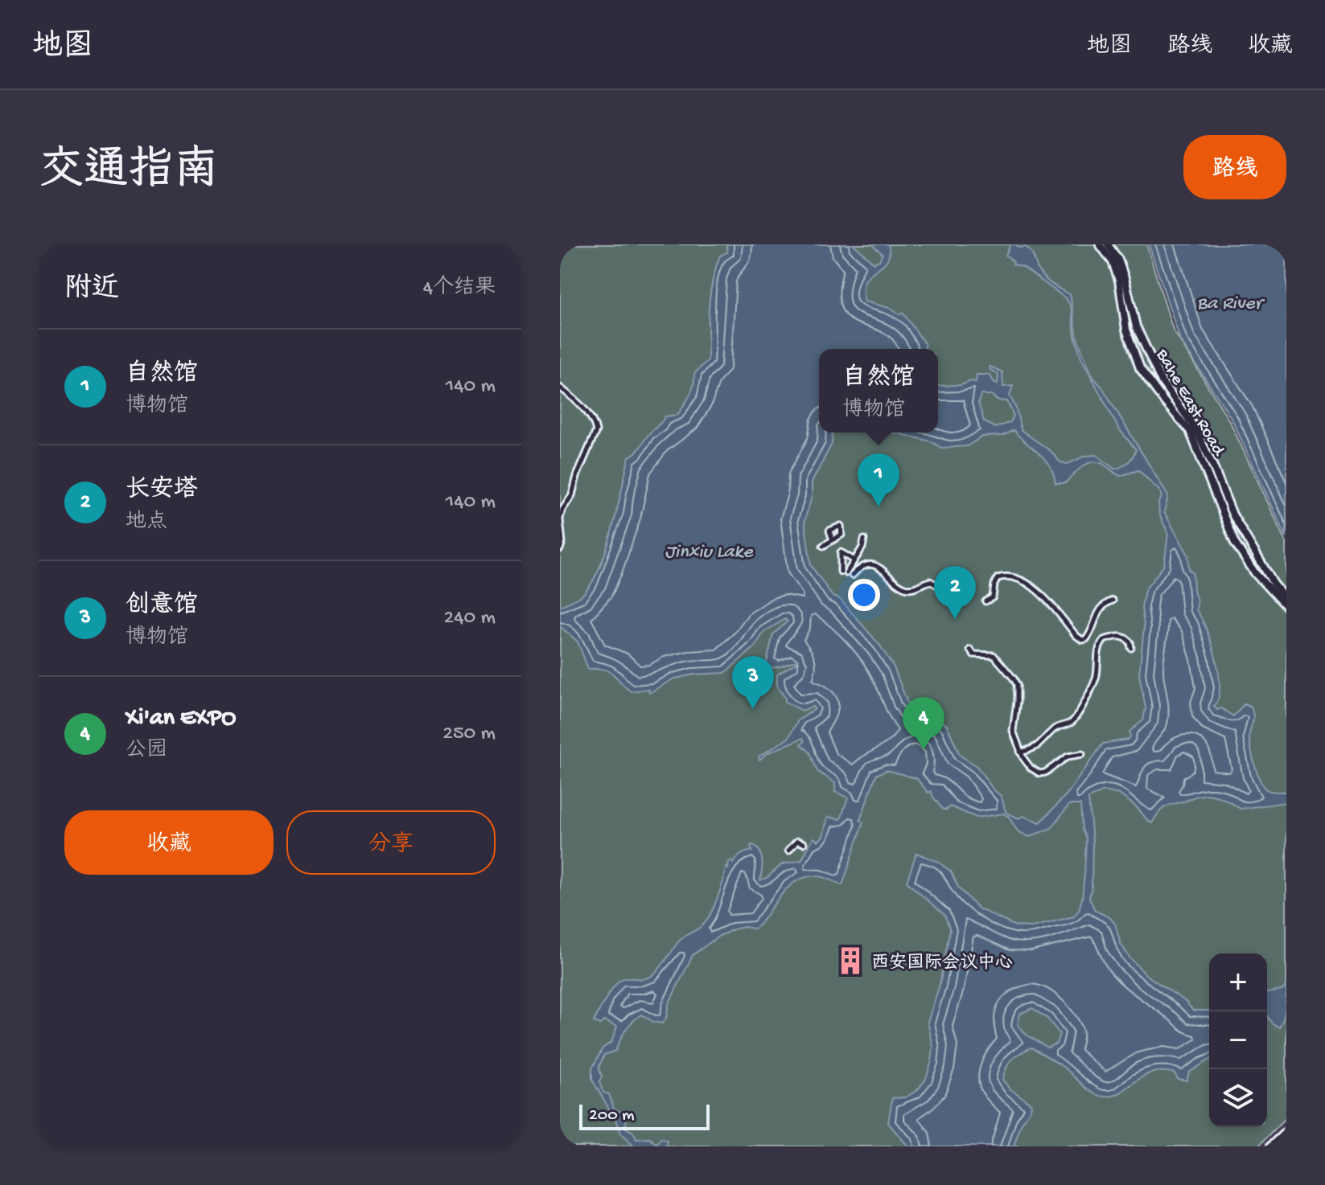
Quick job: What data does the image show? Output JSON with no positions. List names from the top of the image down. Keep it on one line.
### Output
{"streets":{"street":["Bahe East Road"]},"water":["Ba River","Jinxiu Lake"],"places":{"building":["西安国际会议中心"]},"scale_bar":"200 m","page":{"header":"地图","nav":["地图","路线","收藏"],"title":"交通指南","buttons":["路线",["收藏","分享"]],"heading":["附近","4个结果"],"list":[{"mark":"1","name":"自然馆","note":"博物馆","value":"140 m"},{"mark":"2","name":"长安塔","note":"地点","value":"140 m"},{"mark":"3","name":"创意馆","note":"博物馆","value":"240 m"},{"mark":"4","name":"Xi'an EXPO","note":"公园","value":"250 m"}],"popup":["自然馆","博物馆"],"pins":["1","2","3","4"],"map_buttons":["+","−"],"scale":"200 m"}}
